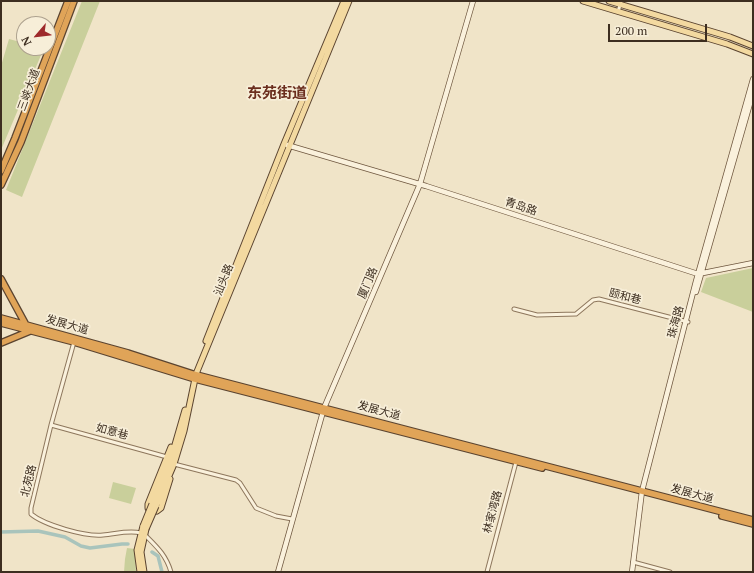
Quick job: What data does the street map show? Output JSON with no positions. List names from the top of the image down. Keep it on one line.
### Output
{"streets":{"highway":["三峡大道","发展大道"],"main road":["汕头路"],"street":["青岛路","厦门路","颐和巷","珠海路","如意巷","北苑路","林家湾路"]},"crossings":[["青岛路","汕头路"],["青岛路","厦门路"],["青岛路","珠海路"],["汕头路","发展大道"],["汕头路","北苑路"],["厦门路","发展大道"],["颐和巷","珠海路"],["珠海路","发展大道"],["发展大道","北苑路"],["发展大道","林家湾路"],["如意巷","北苑路"]],"districts":["东苑街道"],"scale_bar":"200 m","north":"bottom left"}
